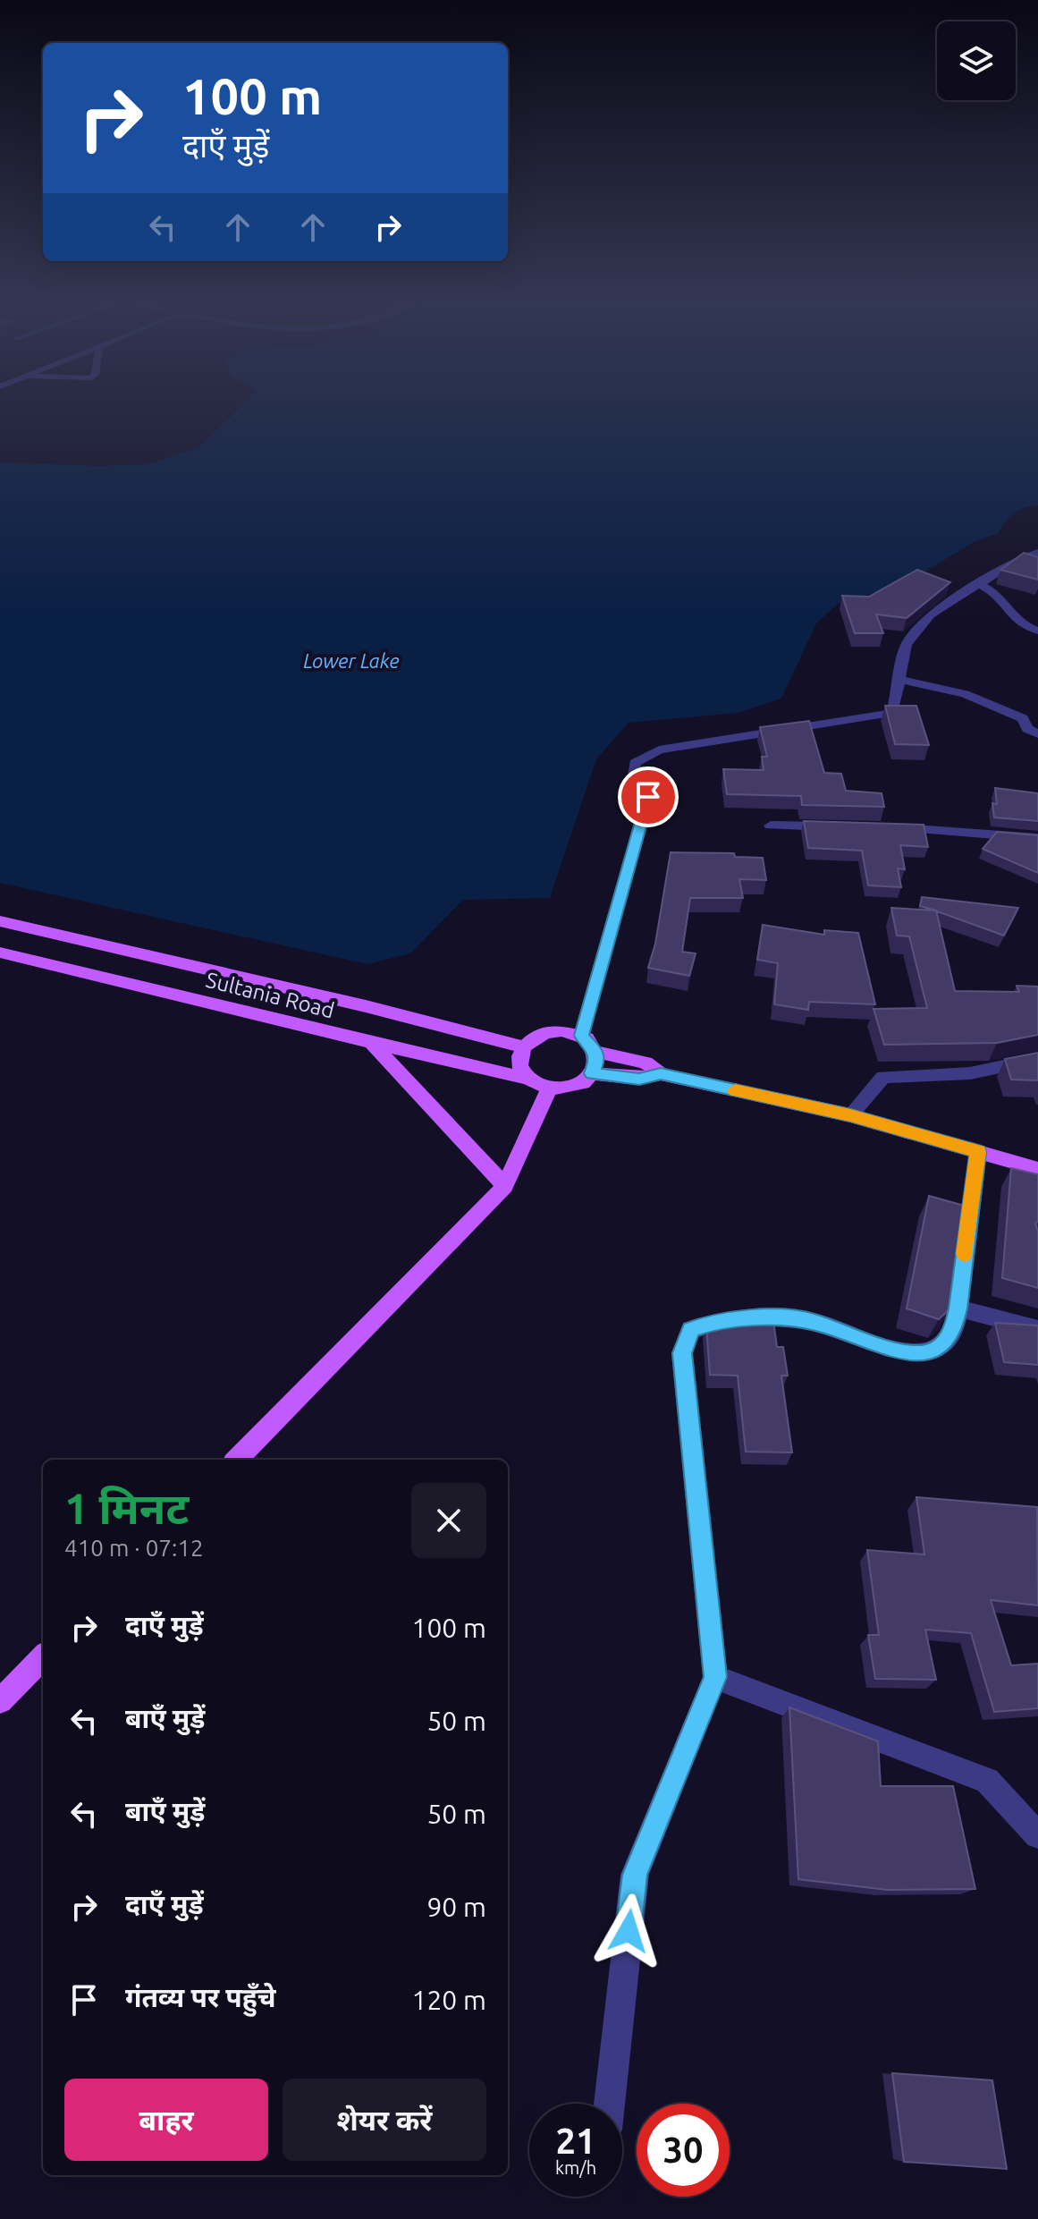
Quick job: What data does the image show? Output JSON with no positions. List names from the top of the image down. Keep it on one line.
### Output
{"streets":{"main road":["Sultania Road"]},"water":["Lower Lake"],"page":{"turn":["100 m","दाएँ मुड़ें"],"heading":["1 मिनट","410 m · 07:12"],"list":[{"name":"दाएँ मुड़ें","value":"100 m"},{"name":"बाएँ मुड़ें","value":"50 m"},{"name":"बाएँ मुड़ें","value":"50 m"},{"name":"दाएँ मुड़ें","value":"90 m"},{"name":"गंतव्य पर पहुँचे","value":"120 m"}],"buttons":["बाहर","शेयर करें"],"speed":"21 km/h","limit":"30"}}
